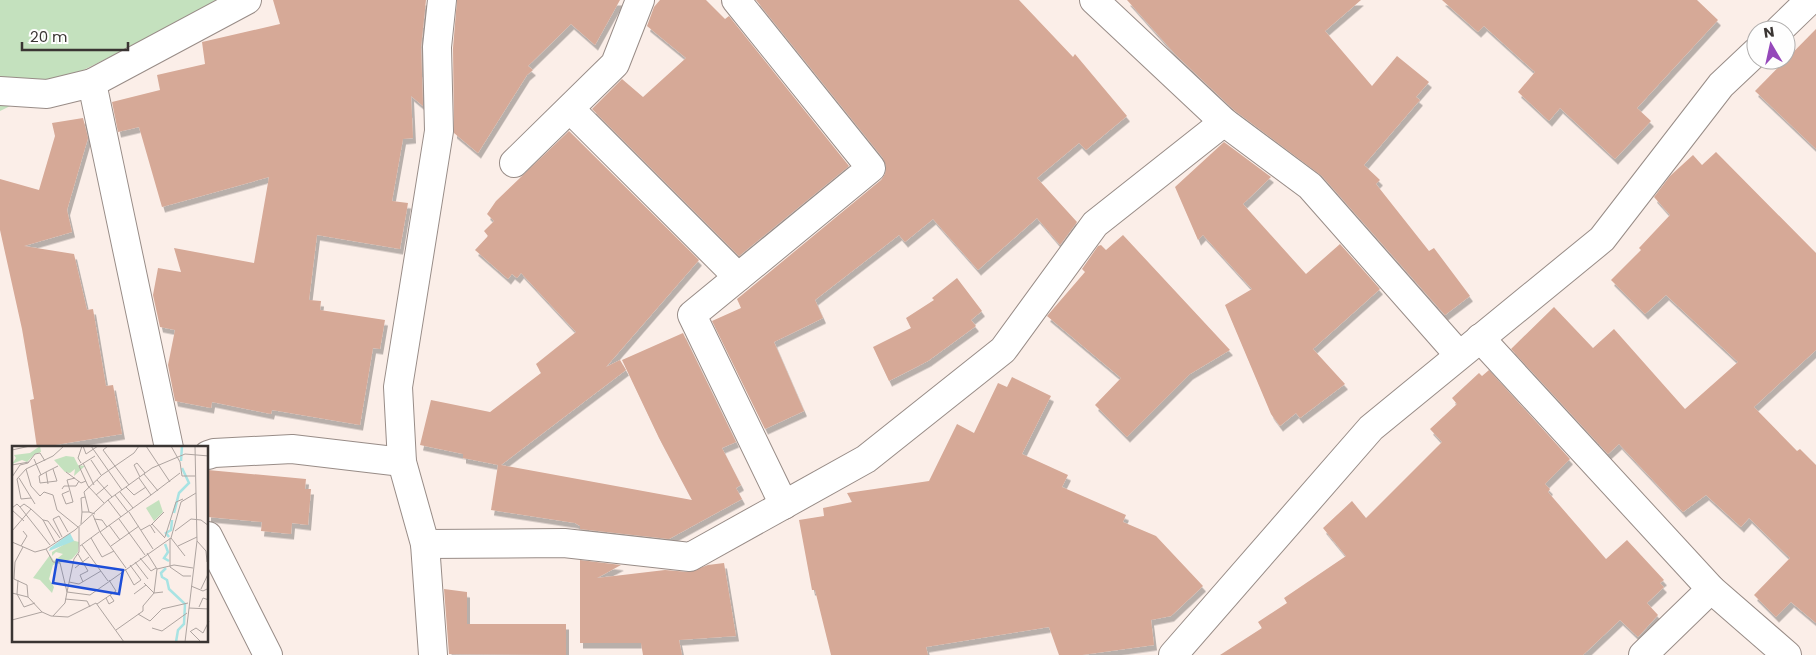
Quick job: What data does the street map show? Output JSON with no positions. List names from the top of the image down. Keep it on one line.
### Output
{"scale_bar":"20 m","north":"top"}
